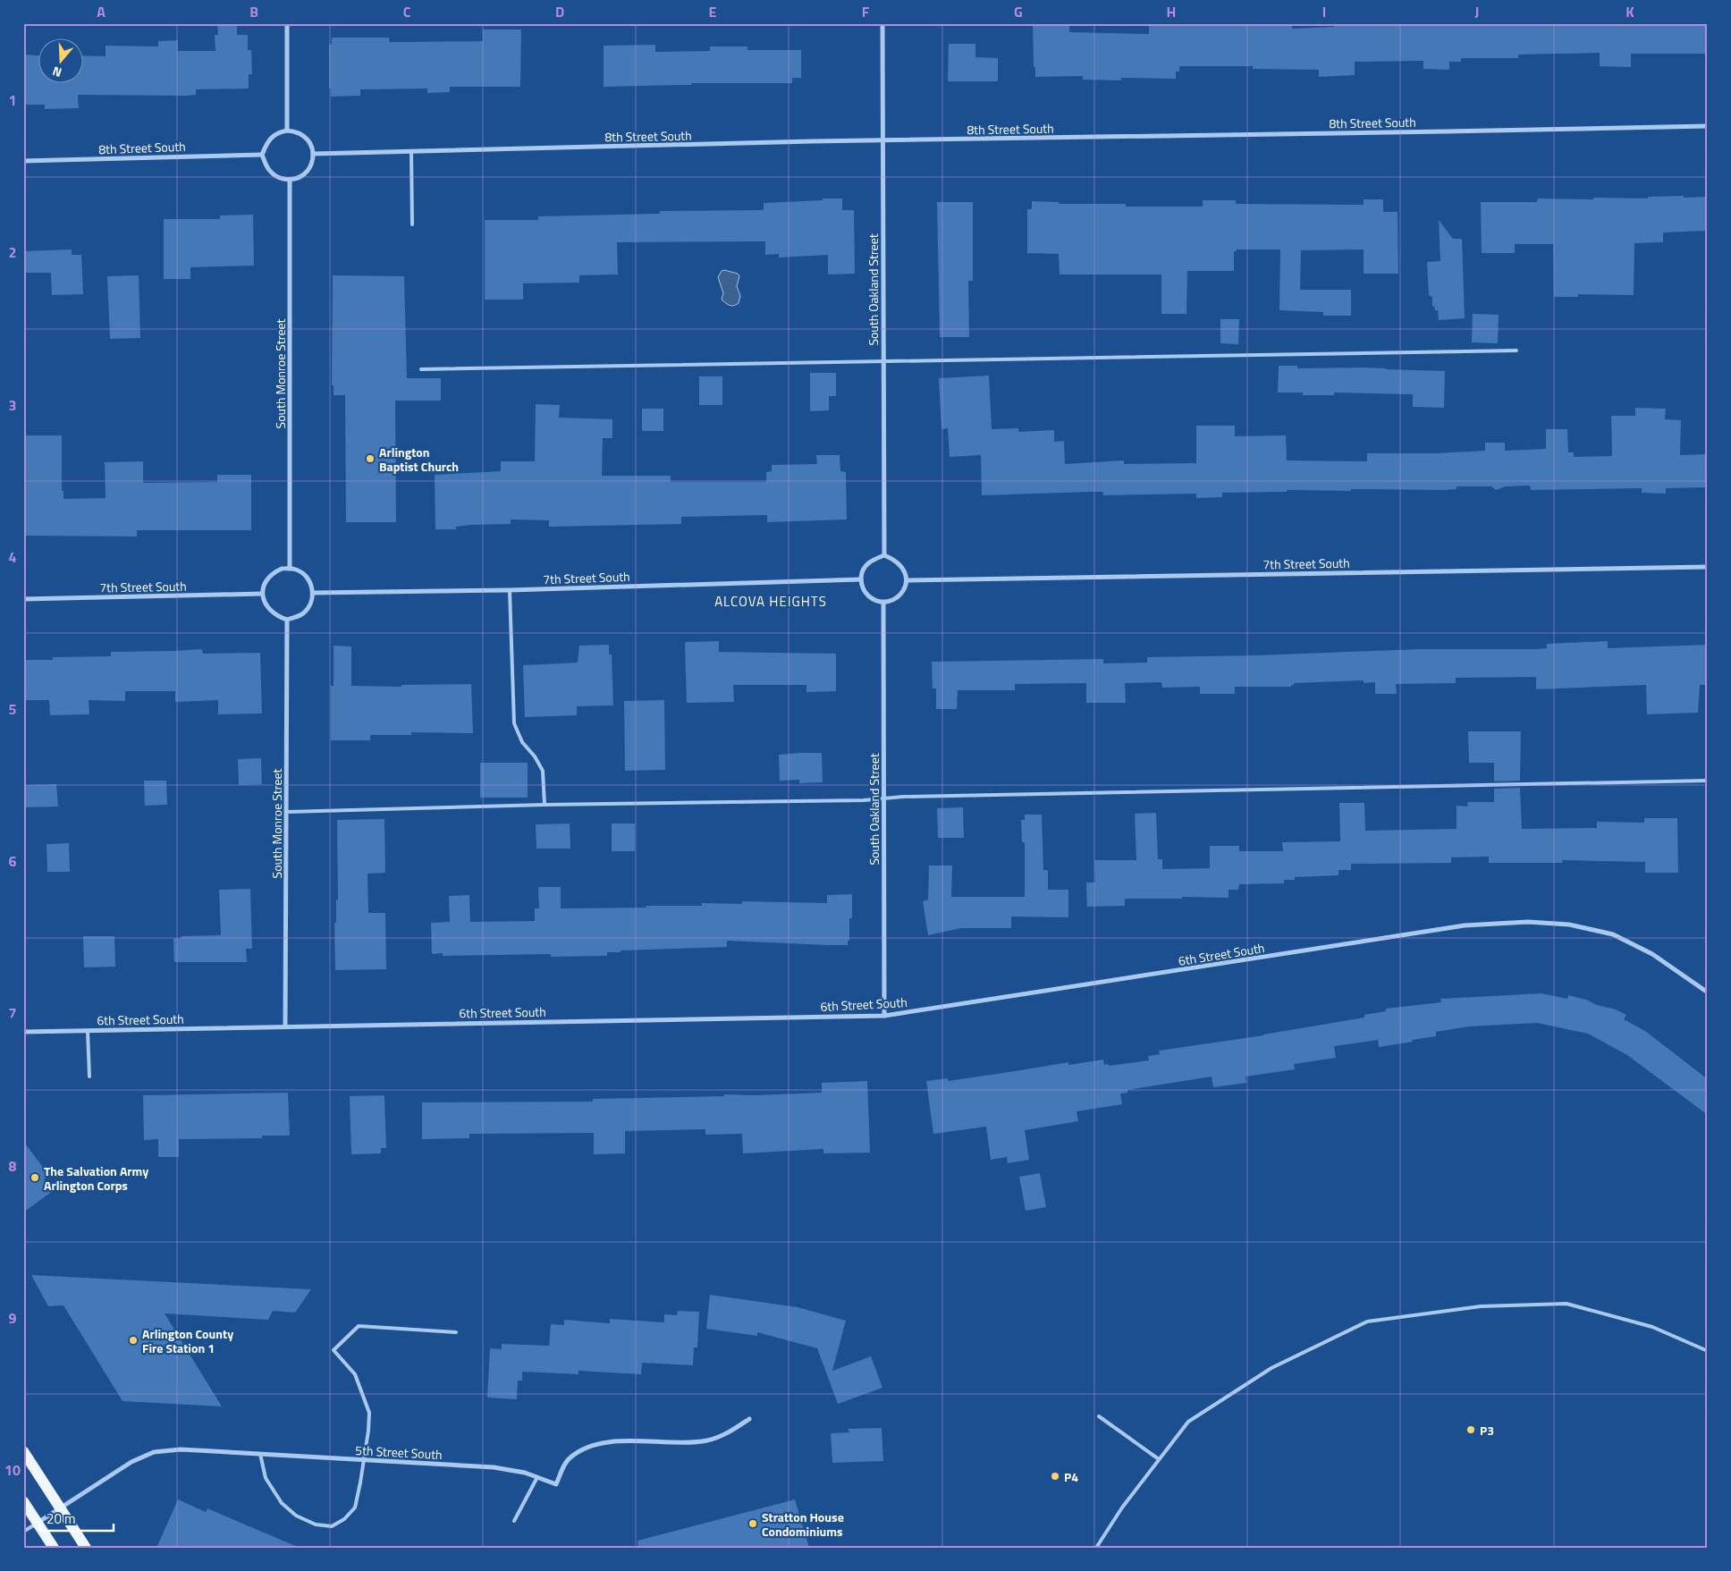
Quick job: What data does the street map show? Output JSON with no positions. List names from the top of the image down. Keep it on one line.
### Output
{"streets":{"street":["8th Street South","South Oakland Street","South Monroe Street","7th Street South","6th Street South","5th Street South"]},"crossings":[["8th Street South","South Oakland Street"],["8th Street South","South Monroe Street"],["South Oakland Street","7th Street South"],["South Oakland Street","6th Street South"],["South Monroe Street","7th Street South"],["South Monroe Street","6th Street South"]],"districts":["ALCOVA HEIGHTS"],"places":["Arlington Baptist Church","The Salvation Army Arlington Corps","Arlington County Fire Station 1","P3","P4","Stratton House Condominiums"],"scale_bar":"20 m","north":"bottom","grid":{"columns":["A","B","C","D","E","F","G","H","I","J","K"],"rows":["1","2","3","4","5","6","7","8","9","10"]}}
